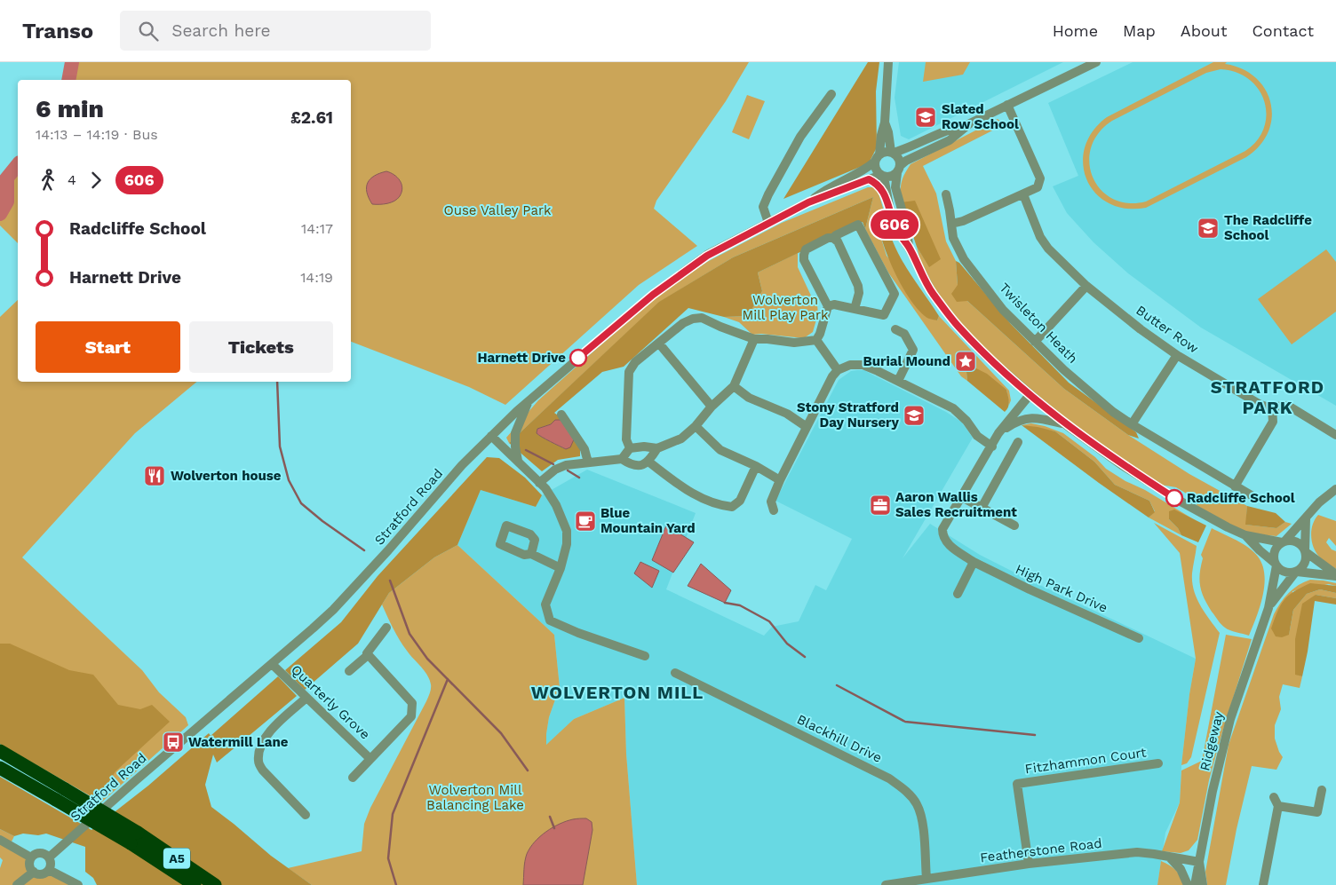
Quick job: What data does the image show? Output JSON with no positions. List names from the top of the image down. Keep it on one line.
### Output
{"streets":{"highway":["A5"],"street":["Twisleton Heath","Butter Row","Stratford Road","High Park Drive","Quarterly Grove","Blackhill Drive","Ridgeway","Fitzhammon Court","Featherstone Road"]},"crossings":[["Stratford Road","Quarterly Grove"],["Blackhill Drive","Featherstone Road"],["Ridgeway","Featherstone Road"],["Fitzhammon Court","Featherstone Road"]],"districts":["STRATFORD PARK","WOLVERTON MILL"],"parks":["Ouse Valley Park","Wolverton Mill Play Park","Wolverton Mill Balancing Lake"],"places":{"school or university":["Slated Row School","The Radcliffe School","Stony Stratford Day Nursery"],"other":["Harnett Drive","Radcliffe School"],"place":["Burial Mound"],"restaurant":["Wolverton house"],"office":["Aaron Wallis Sales Recruitment"],"cafe":["Blue Mountain Yard"],"bus stop":["Watermill Lane"]},"lines":["bus line 606"],"page":{"header":"Transo","search":"Search here","nav":["Home","Map","About","Contact"],"on_map":"606","heading":["6 min","14:13 – 14:19 · Bus","£2.61"],"legs":["4","606"],"list":[{"name":"Radcliffe School","value":"14:17"},{"name":"Harnett Drive","value":"14:19"}],"buttons":["Start","Tickets"]}}
